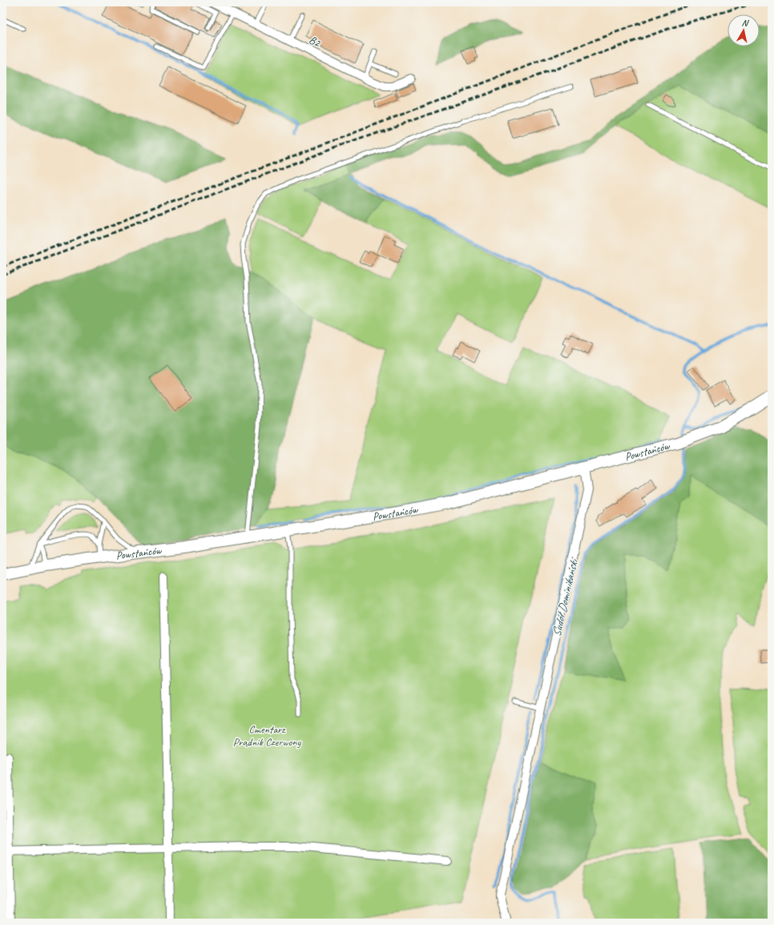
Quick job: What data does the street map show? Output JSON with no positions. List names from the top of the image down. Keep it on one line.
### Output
{"streets":{"street":["B2","Powstańców"]},"water":["Sudół Dominikański"],"parks":["Cmentarz Prądnik Czerwony"],"north":"top"}
